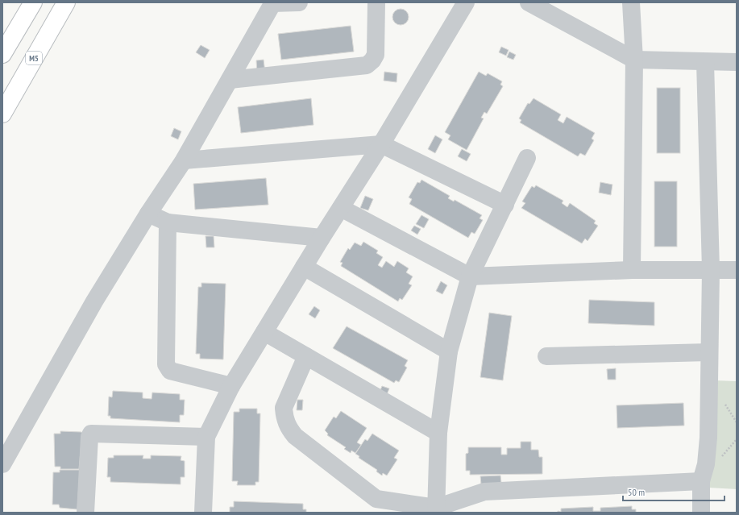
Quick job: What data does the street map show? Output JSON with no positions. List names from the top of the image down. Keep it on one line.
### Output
{"streets":{"highway":["M5"]},"scale_bar":"50 m"}
